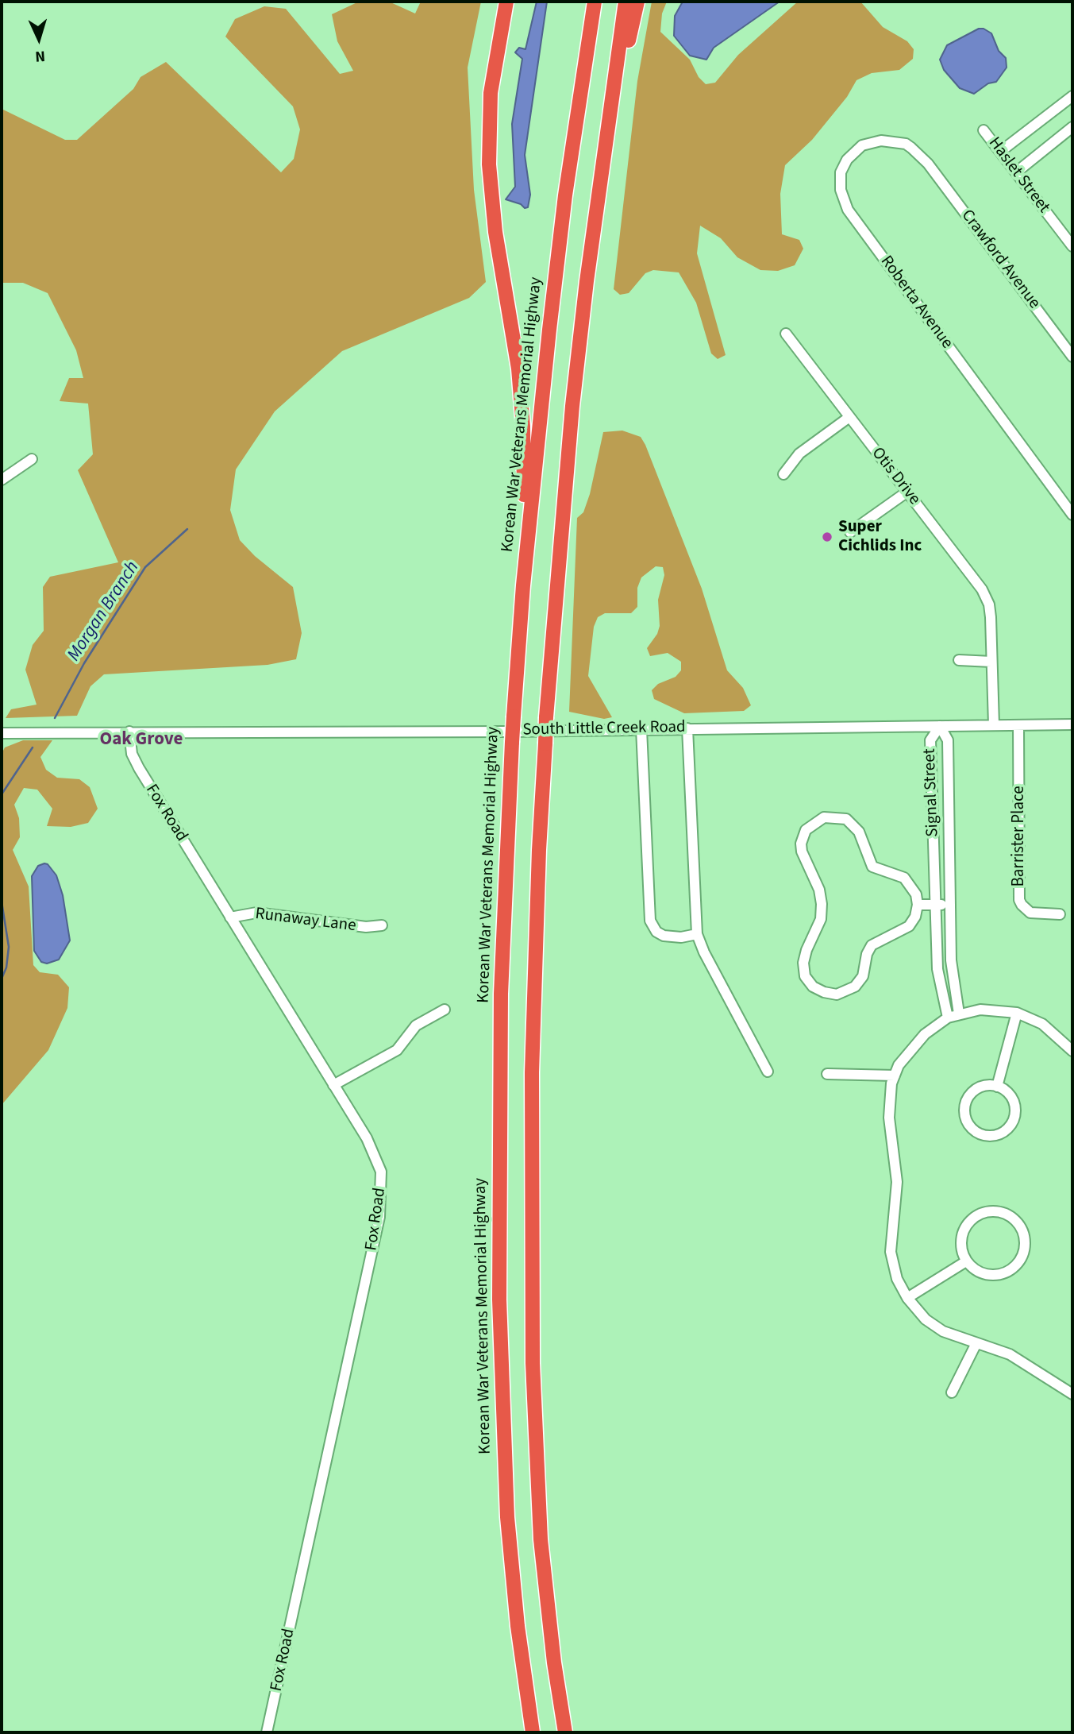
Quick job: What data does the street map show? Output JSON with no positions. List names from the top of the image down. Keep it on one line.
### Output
{"streets":{"highway":["Korean War Veterans Memorial Highway"],"street":["Haslet Street","Crawford Avenue","Roberta Avenue","Otis Drive","South Little Creek Road","Signal Street","Fox Road","Barrister Place","Runaway Lane"]},"crossings":[["Crawford Avenue","Roberta Avenue"],["Otis Drive","South Little Creek Road"],["South Little Creek Road","Signal Street"],["South Little Creek Road","Fox Road"],["South Little Creek Road","Barrister Place"],["Fox Road","Runaway Lane"]],"districts":["Oak Grove"],"water":["Morgan Branch"],"places":["Super Cichlids Inc"],"north":"bottom"}
